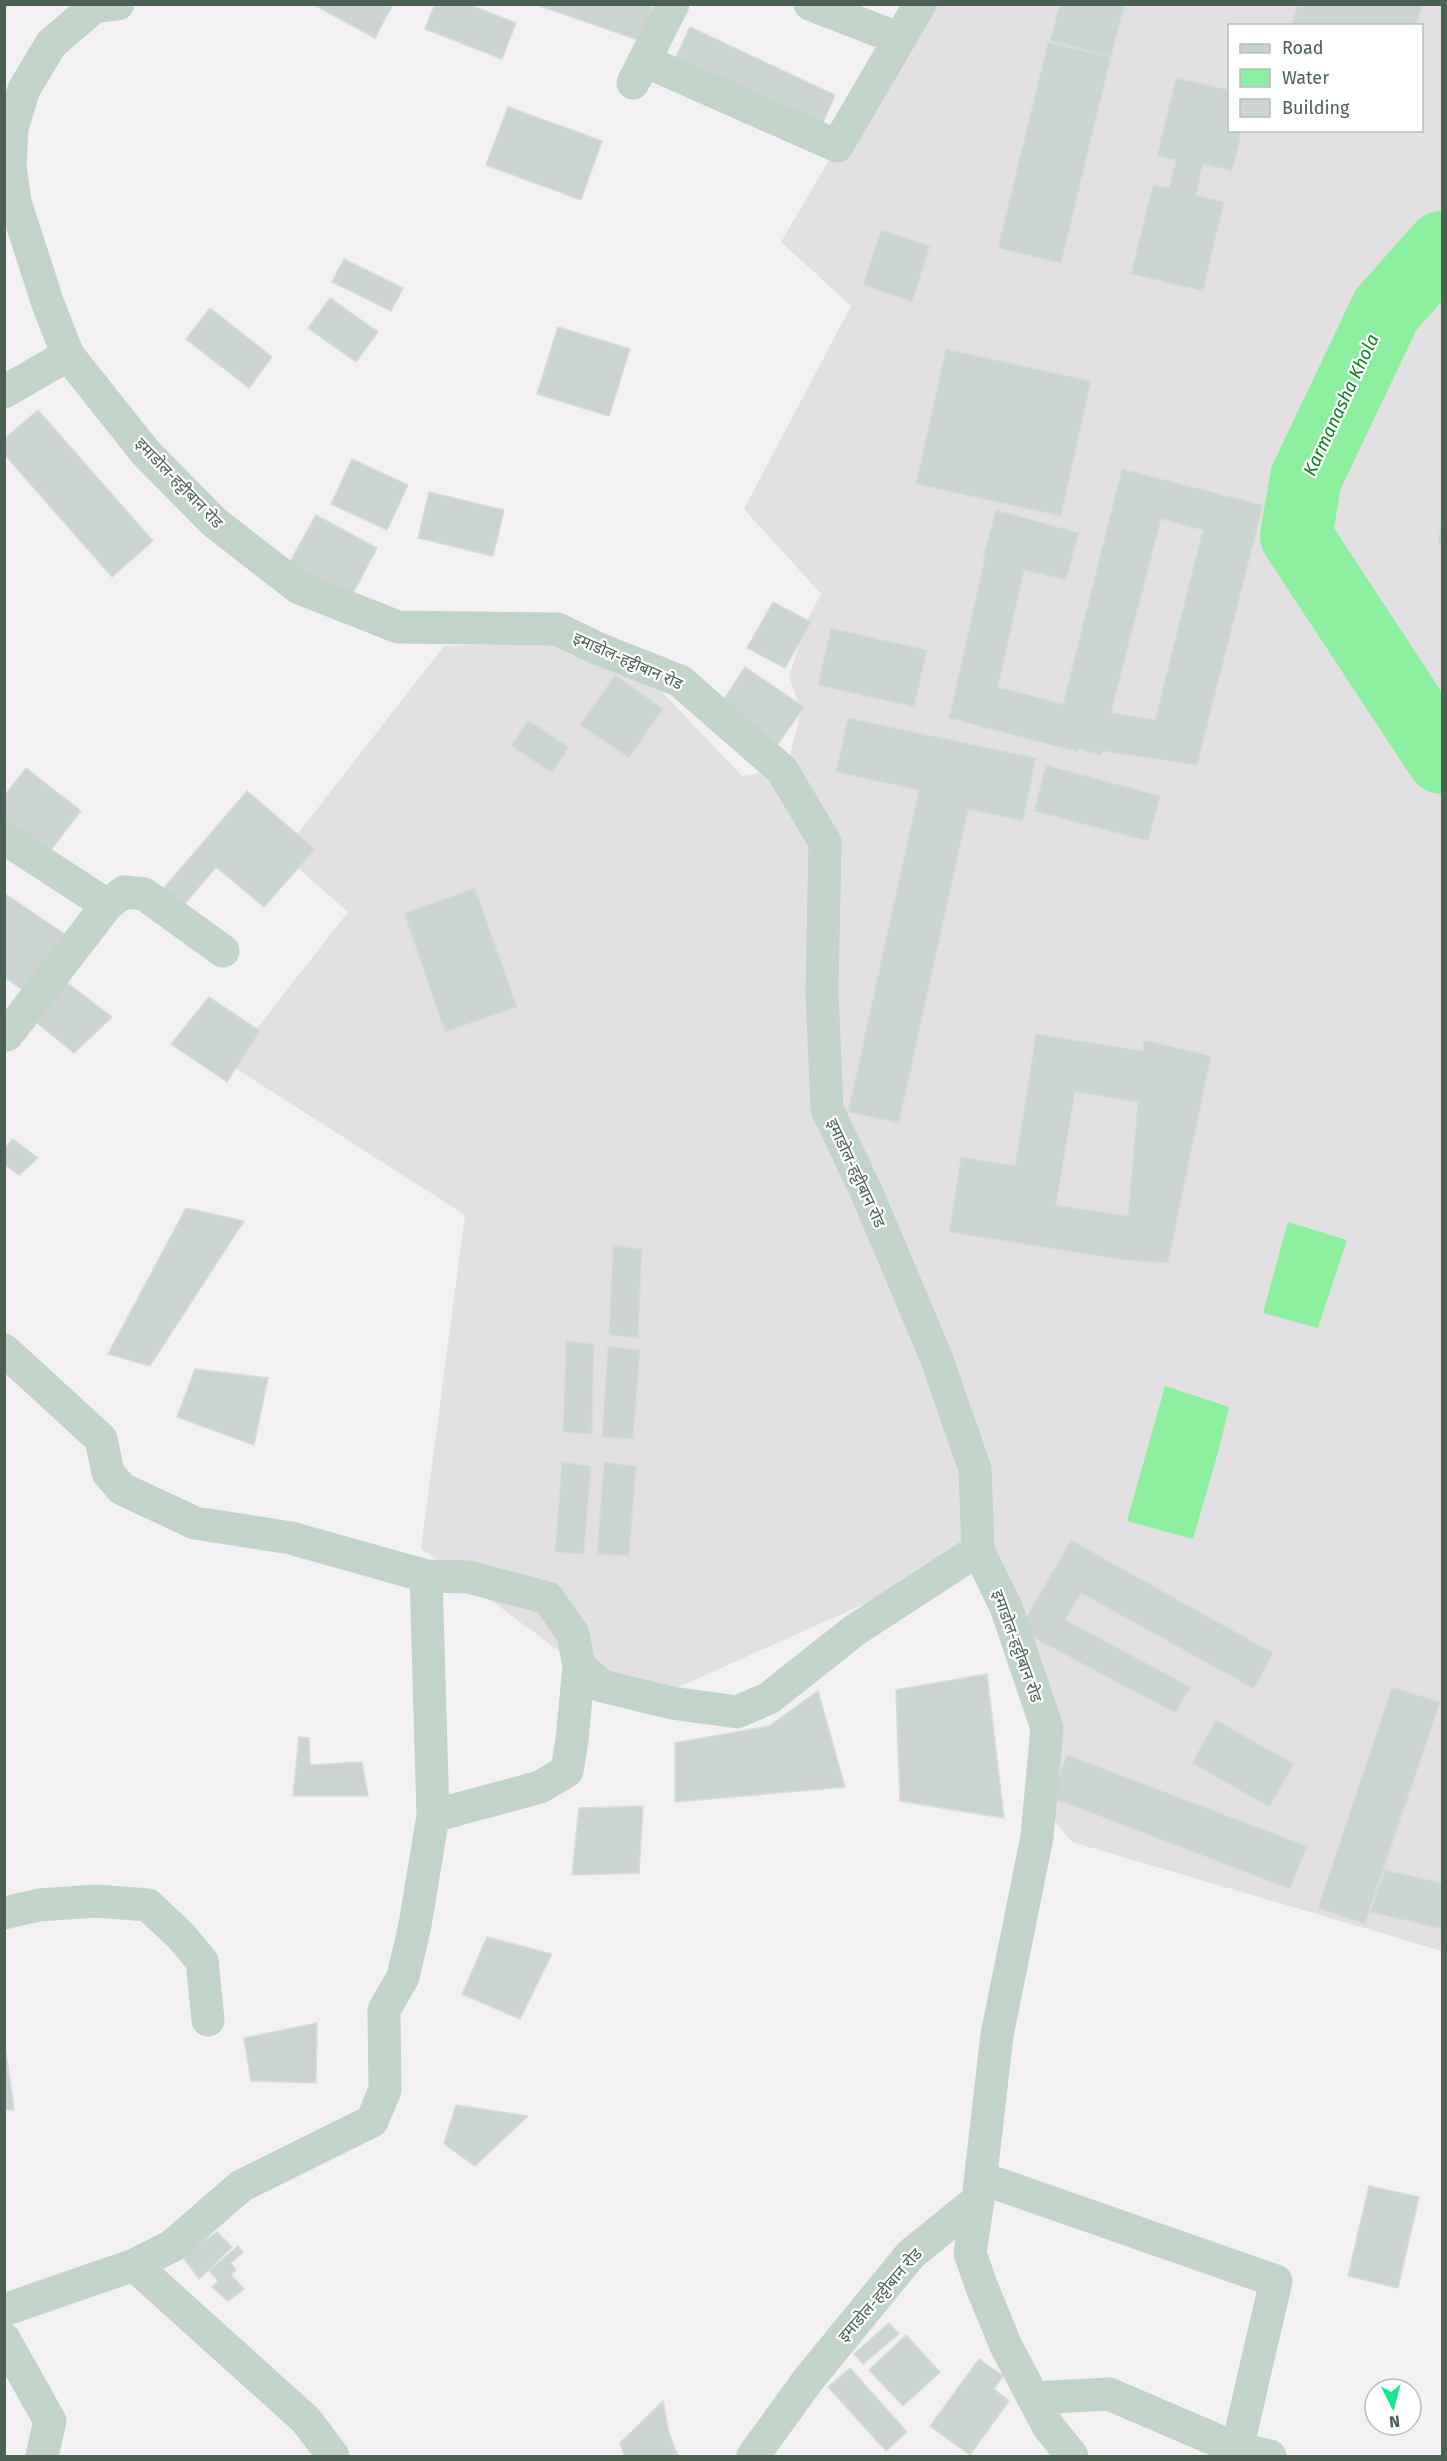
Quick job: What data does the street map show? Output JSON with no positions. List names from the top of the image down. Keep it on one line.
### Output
{"streets":{"street":["इमाडोल-हट्टीबान रोड"]},"water":["Karmanasha Khola"],"legend":["Road","Water","Building"],"north":"bottom"}
